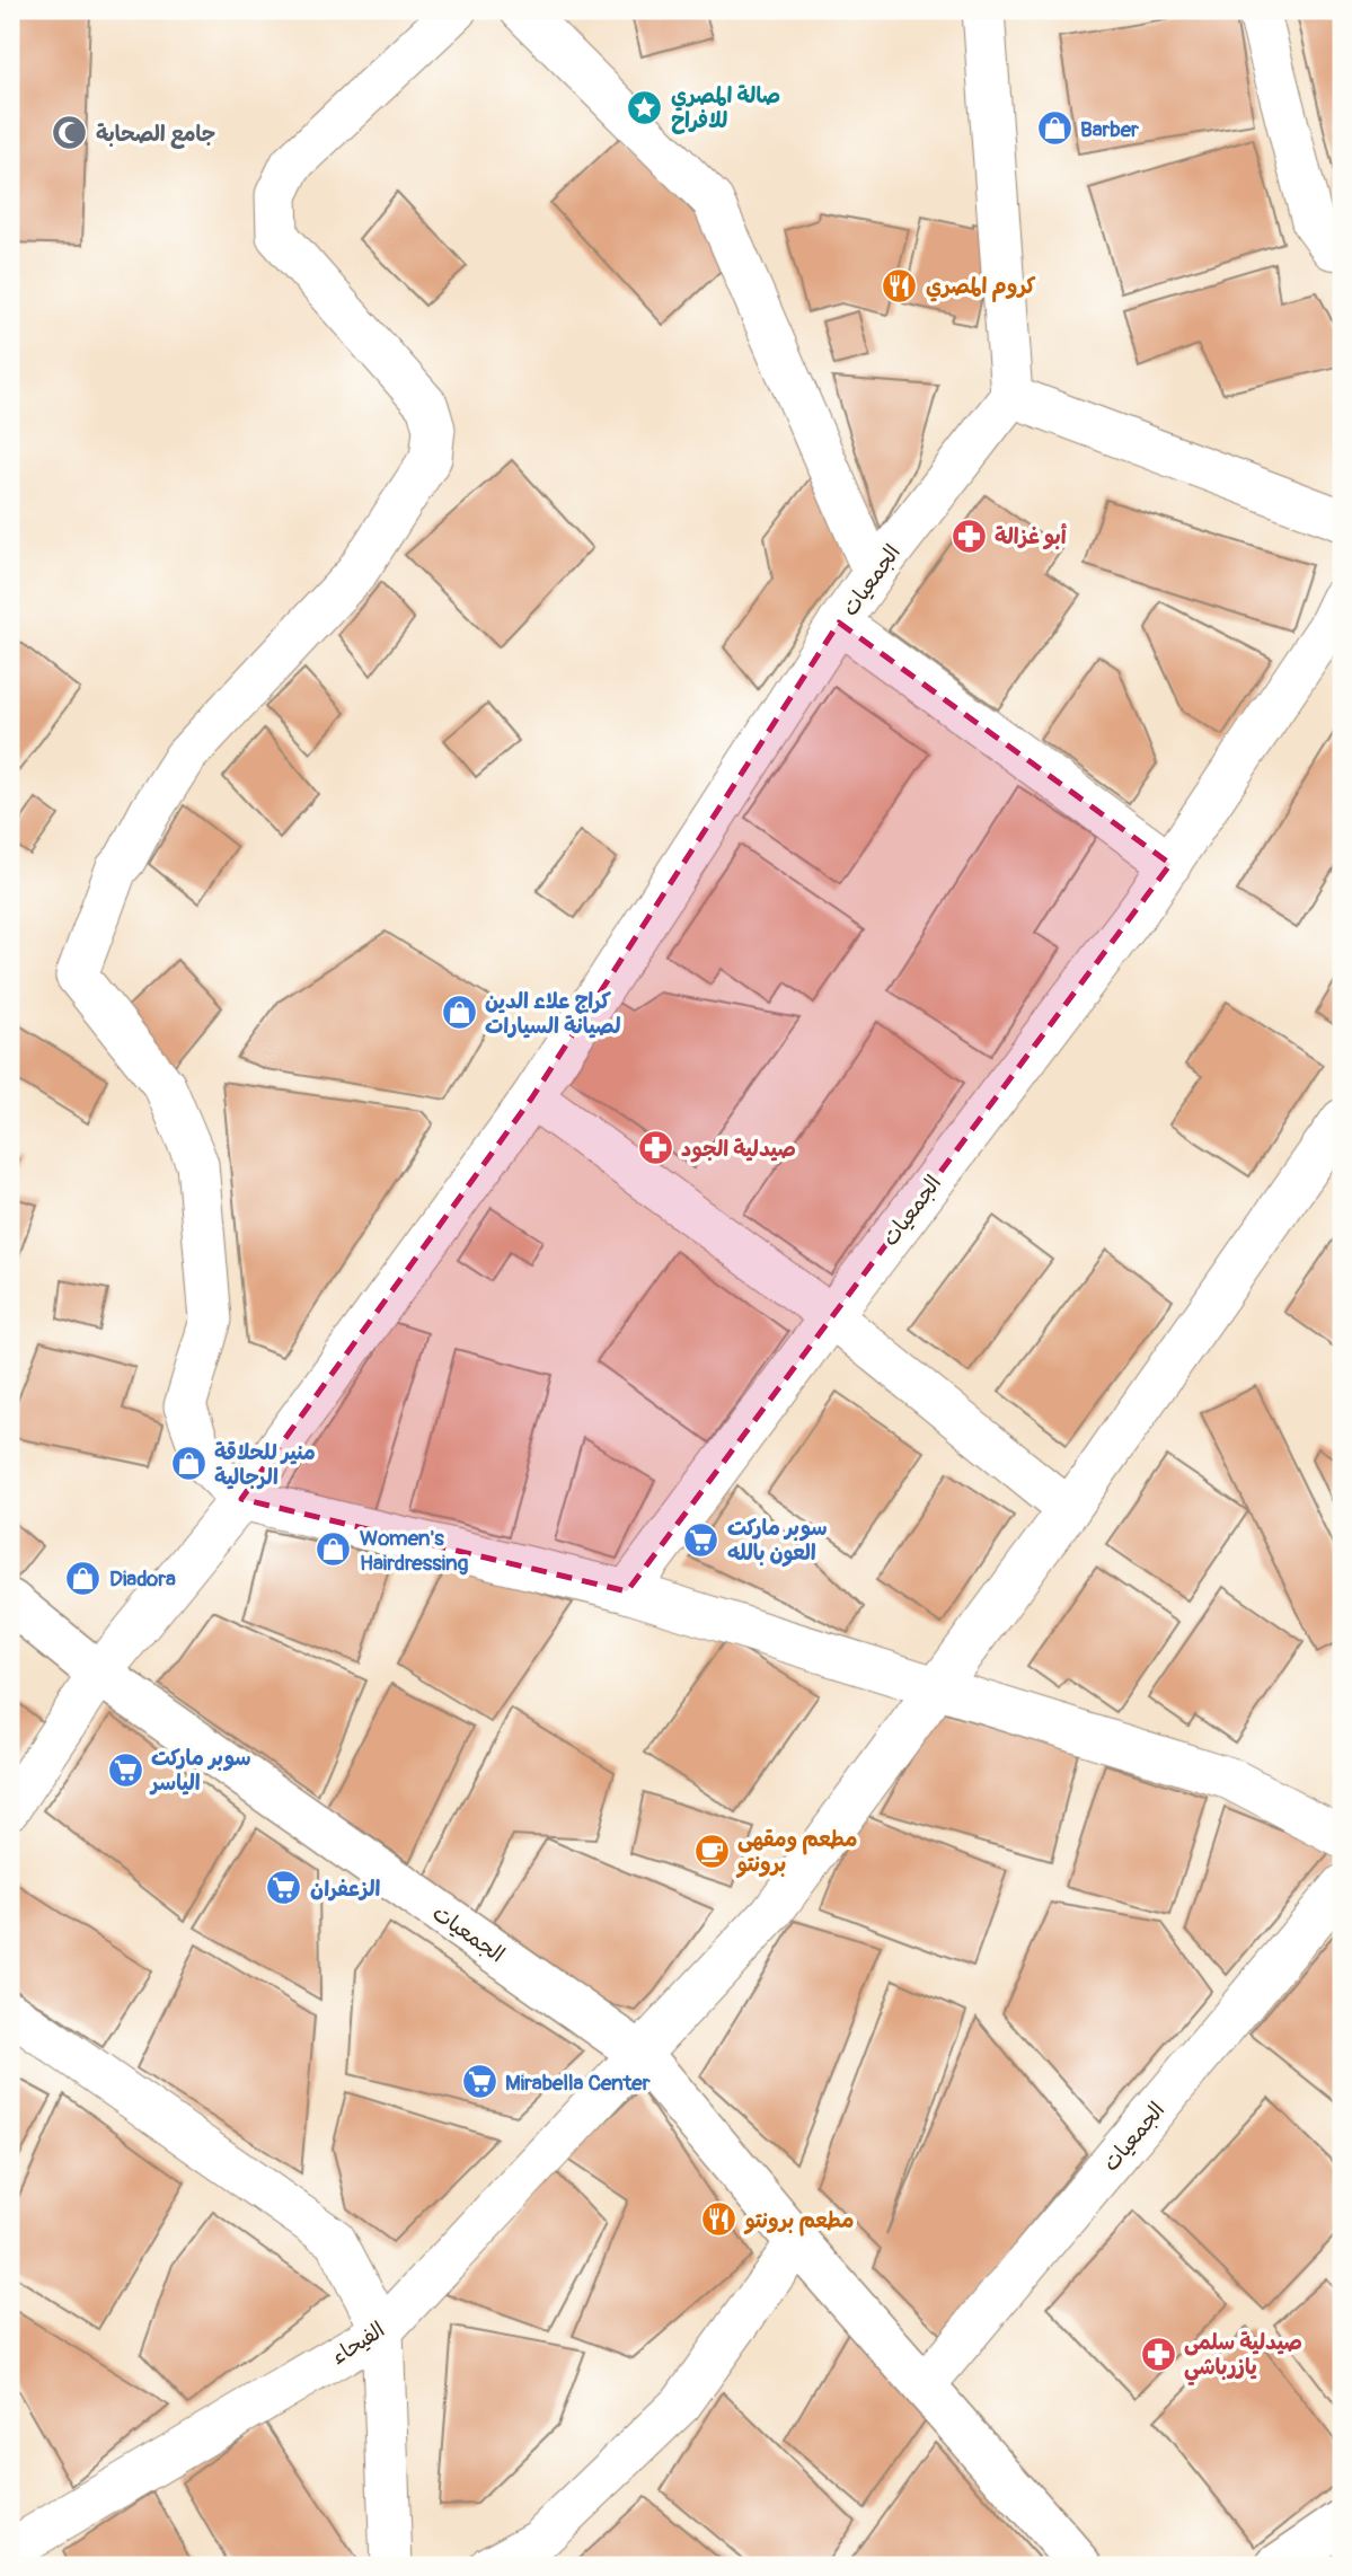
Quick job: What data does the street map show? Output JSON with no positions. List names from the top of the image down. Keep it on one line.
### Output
{"streets":{"main road":["الجمعيات"],"street":["الفيحاء"]},"crossings":[["الجمعيات","الفيحاء"]],"places":{"place":["صالة المصري للافراح"],"shop":["Barber","كراج علاء الدين لصيانة السيارات","منير للحلاقة الرجالية","Women's Hairdressing","Diadora"],"mosque":["جامع الصحابة"],"restaurant":["كروم المصري","مطعم برونتو"],"pharmacy":["أبو غزالة","صيدلية الجود","صيدلية سلمى يازرباشي"],"supermarket":["سوبر ماركت العون بالله","سوبر ماركت الياسر","الزعفران","Mirabella Center"],"cafe":["مطعم ومقهى برونتو"]}}
